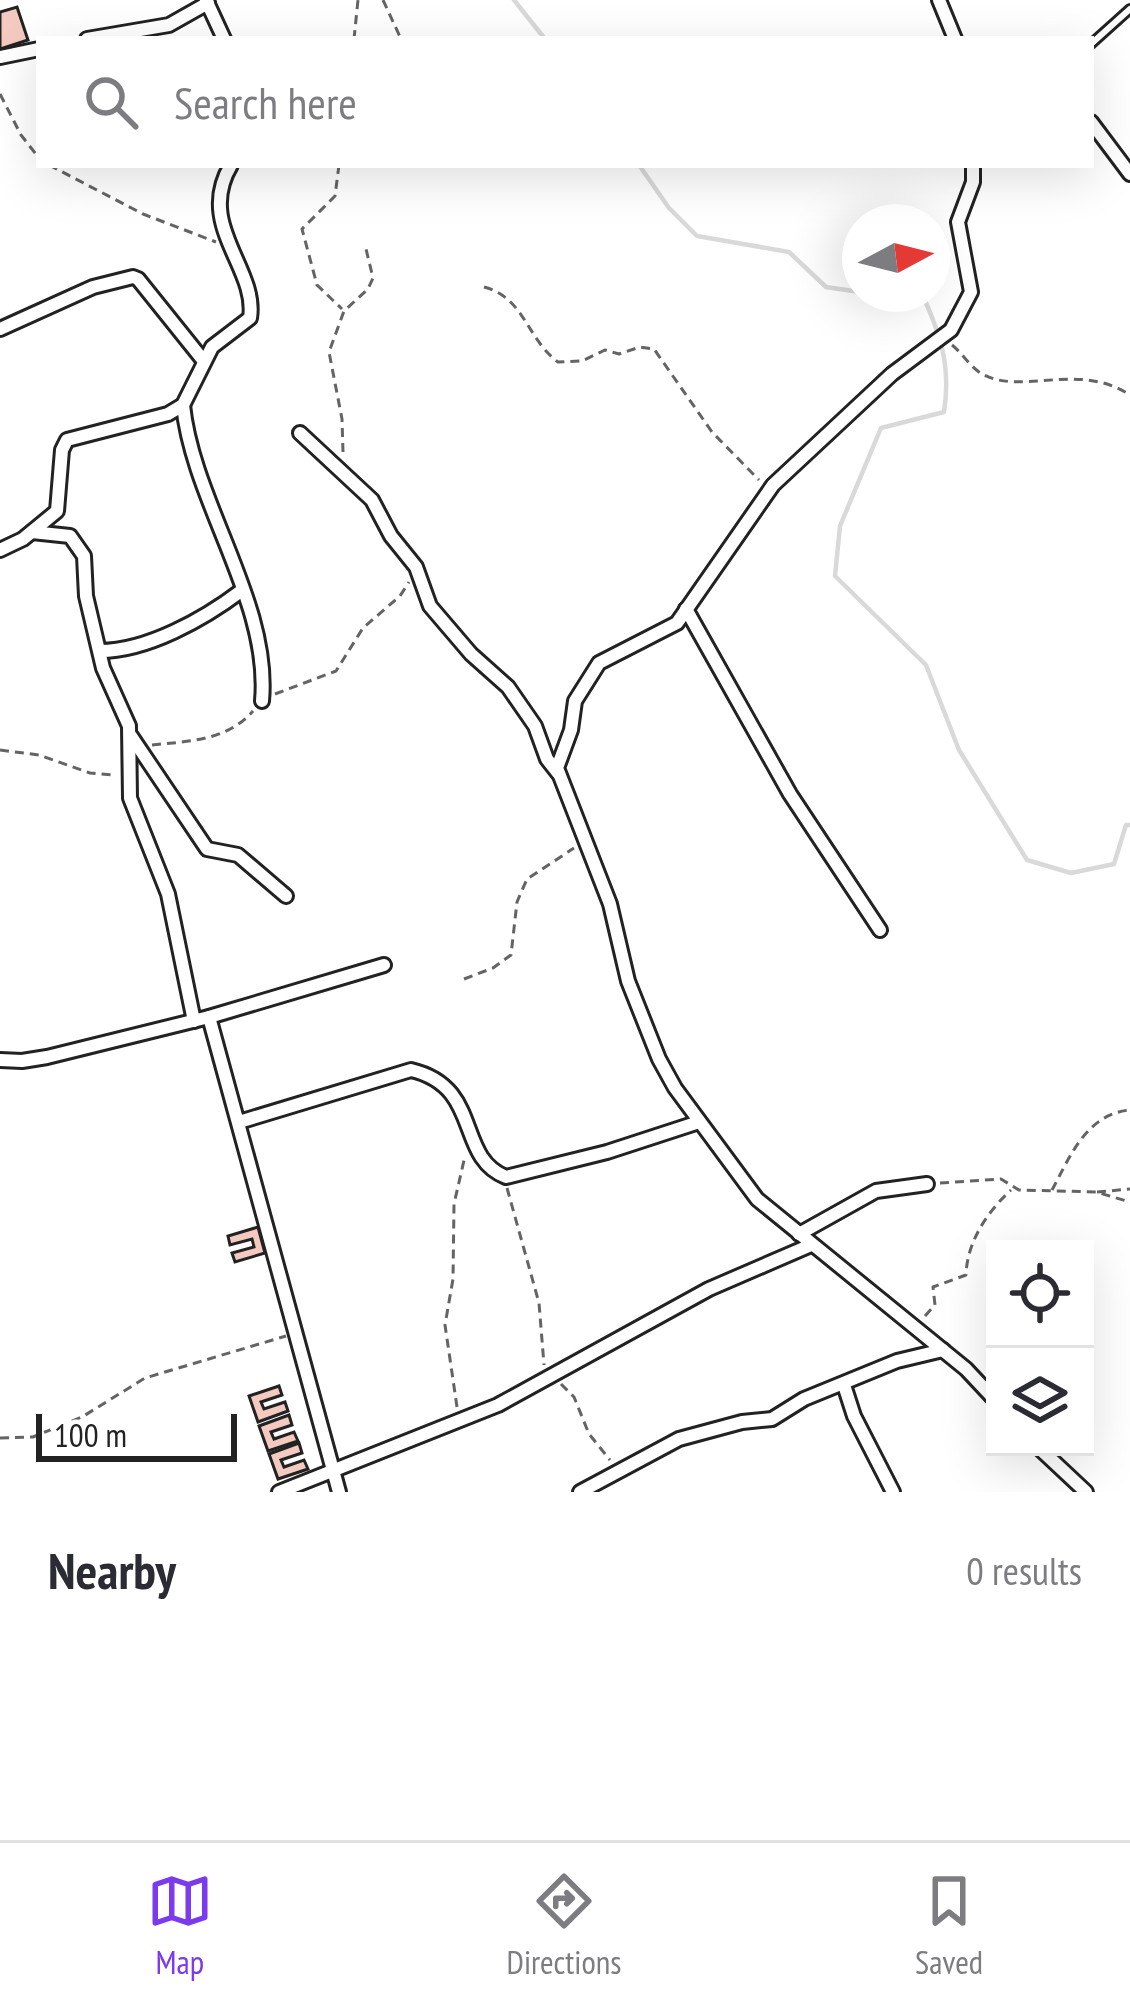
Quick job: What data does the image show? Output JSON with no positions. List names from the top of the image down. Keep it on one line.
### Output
{"scale_bar":"100 m","north":"right","page":{"search":"Search here","scale":"100 m","heading":["Nearby","0 results"],"nav":["Map","Directions","Saved"]}}
